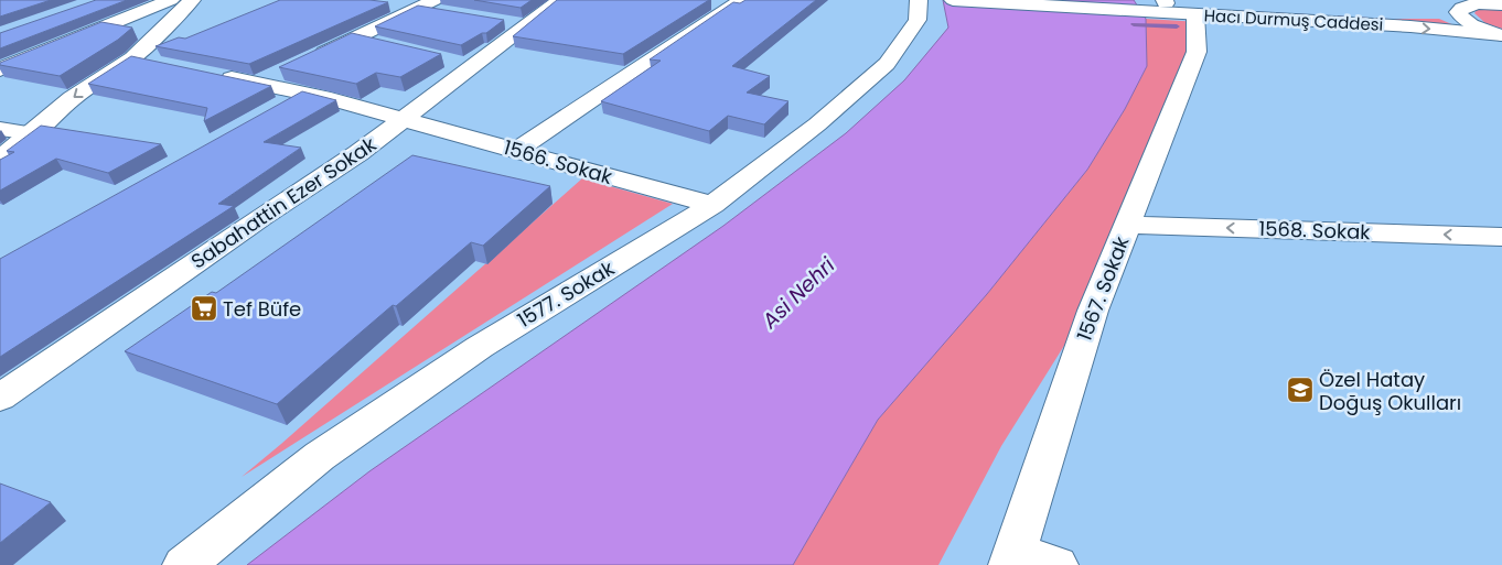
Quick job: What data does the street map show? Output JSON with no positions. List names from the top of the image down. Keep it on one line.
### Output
{"streets":{"street":["Hacı Durmuş Caddesi","1566. Sokak","Sabahattin Ezer Sokak","1568. Sokak","1567. Sokak","1577. Sokak"]},"crossings":[["Hacı Durmuş Caddesi","1567. Sokak"],["1566. Sokak","Sabahattin Ezer Sokak"],["1566. Sokak","1577. Sokak"],["1568. Sokak","1567. Sokak"]],"one_way":["1568. Sokak"],"water":["Asi Nehri"],"places":{"supermarket":["Tef Büfe"],"school or university":["Özel Hatay Doğuş Okulları"]}}
